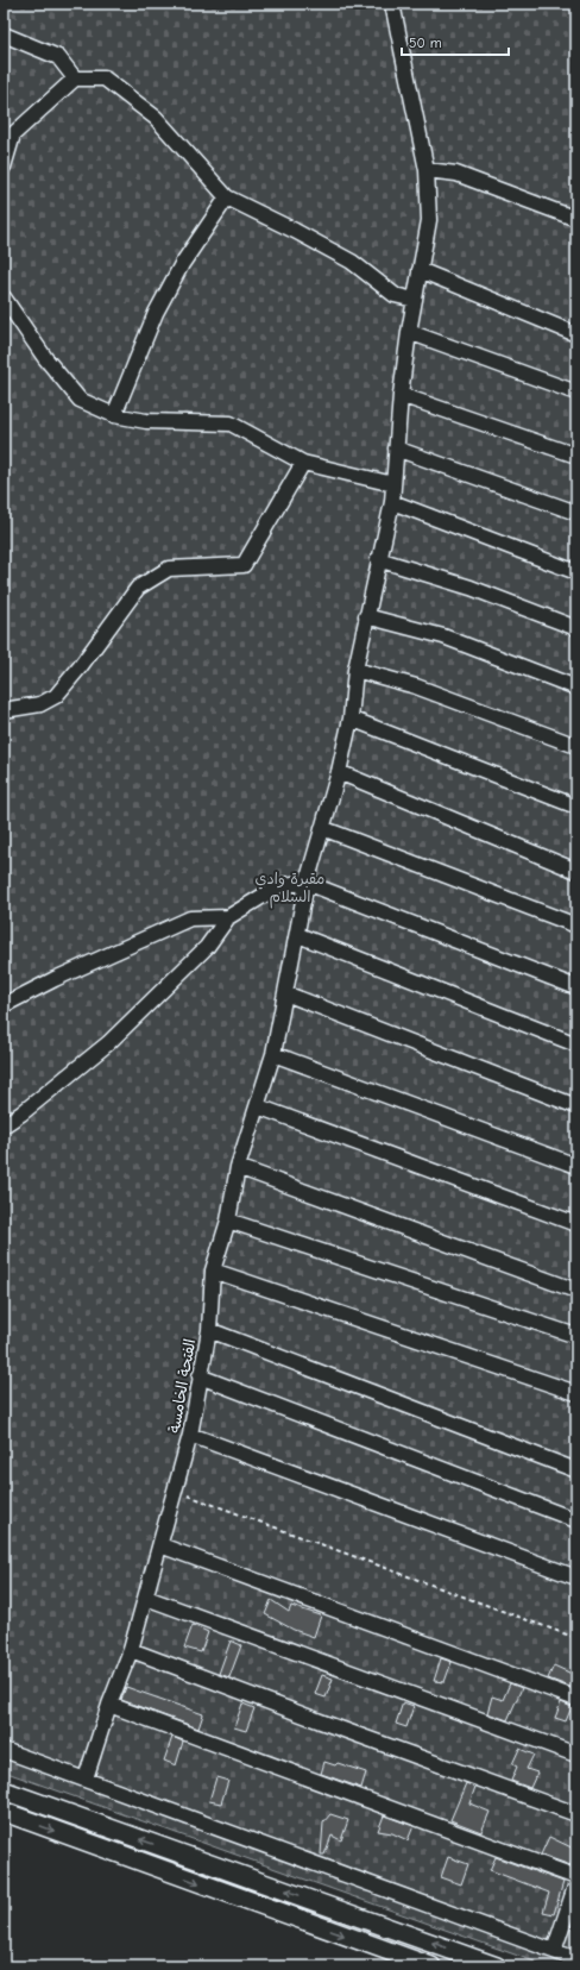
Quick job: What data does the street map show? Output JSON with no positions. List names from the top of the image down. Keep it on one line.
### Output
{"streets":{"street":["الفتحة الخامسة"]},"parks":["مقبرة وادي السلام"],"scale_bar":"50 m"}
